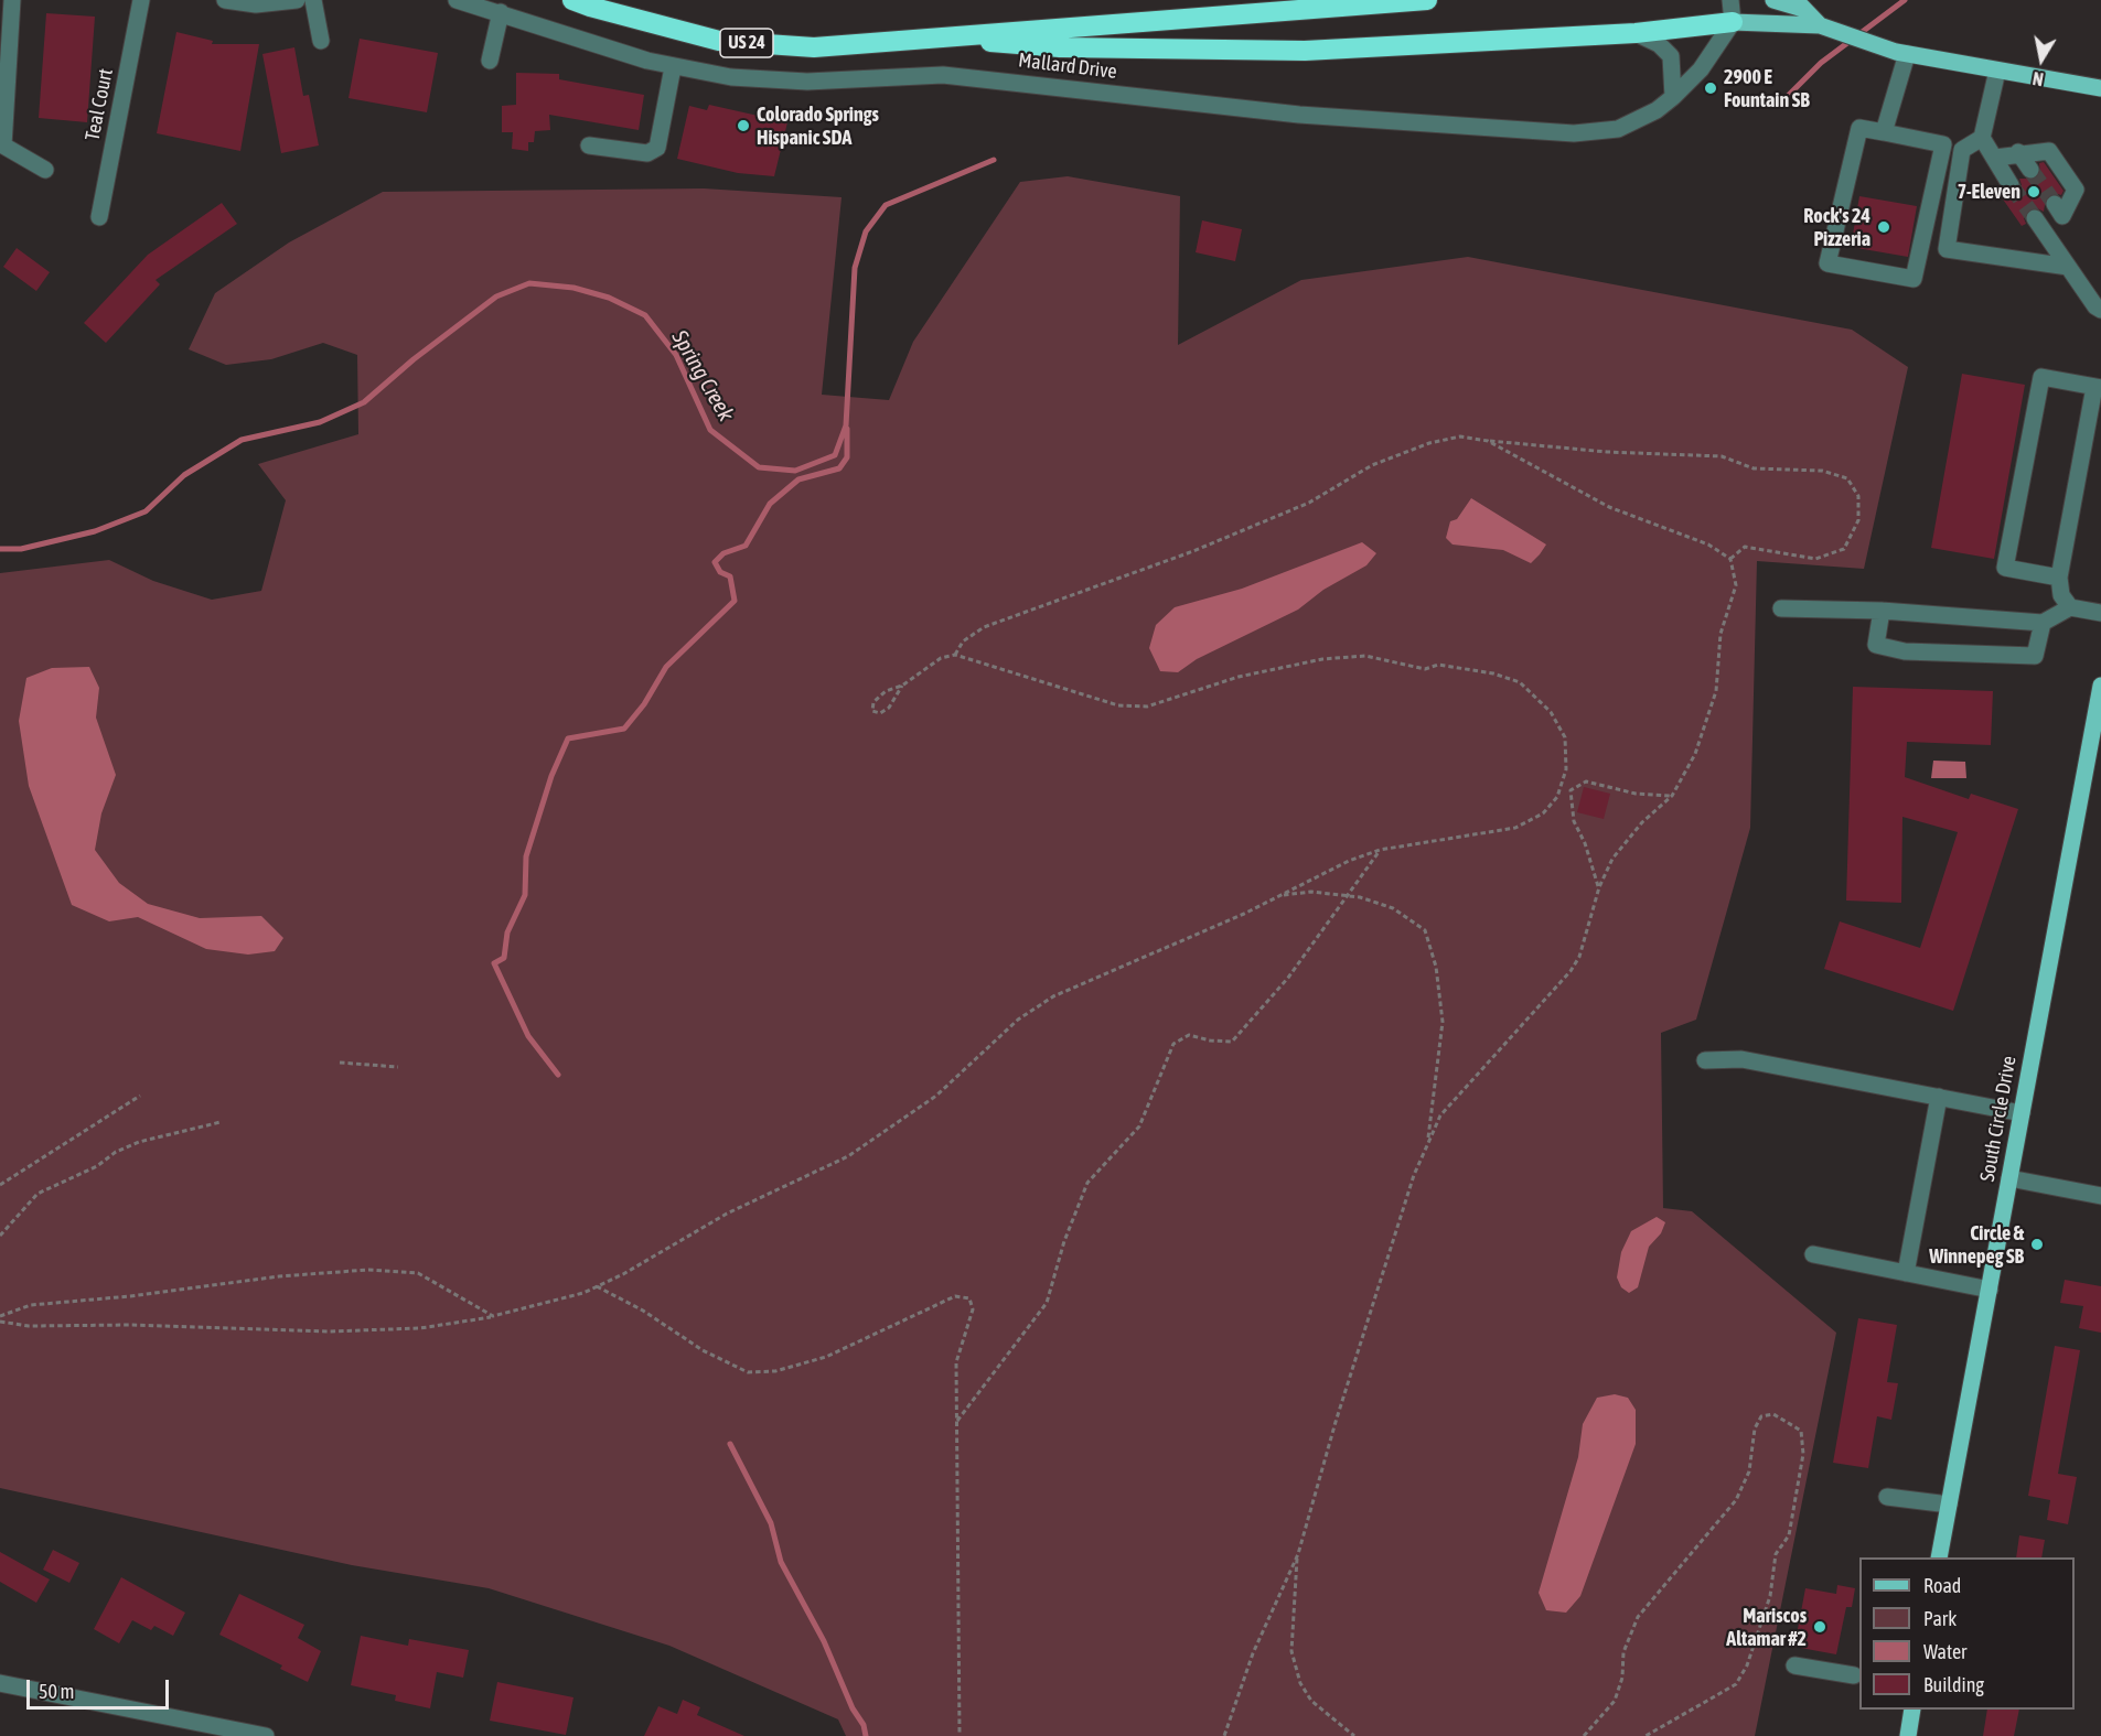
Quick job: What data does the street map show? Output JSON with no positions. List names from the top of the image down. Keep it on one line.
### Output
{"streets":{"highway":["US 24"],"main road":["South Circle Drive"],"street":["Mallard Drive","Teal Court"]},"water":["Spring Creek"],"places":["2900 E Fountain SB","Colorado Springs Hispanic SDA","7-Eleven","Rock's 24 Pizzeria","Circle & Winnepeg SB","Mariscos Altamar #2"],"legend":["Road","Park","Water","Building"],"scale_bar":"50 m","north":"bottom"}
